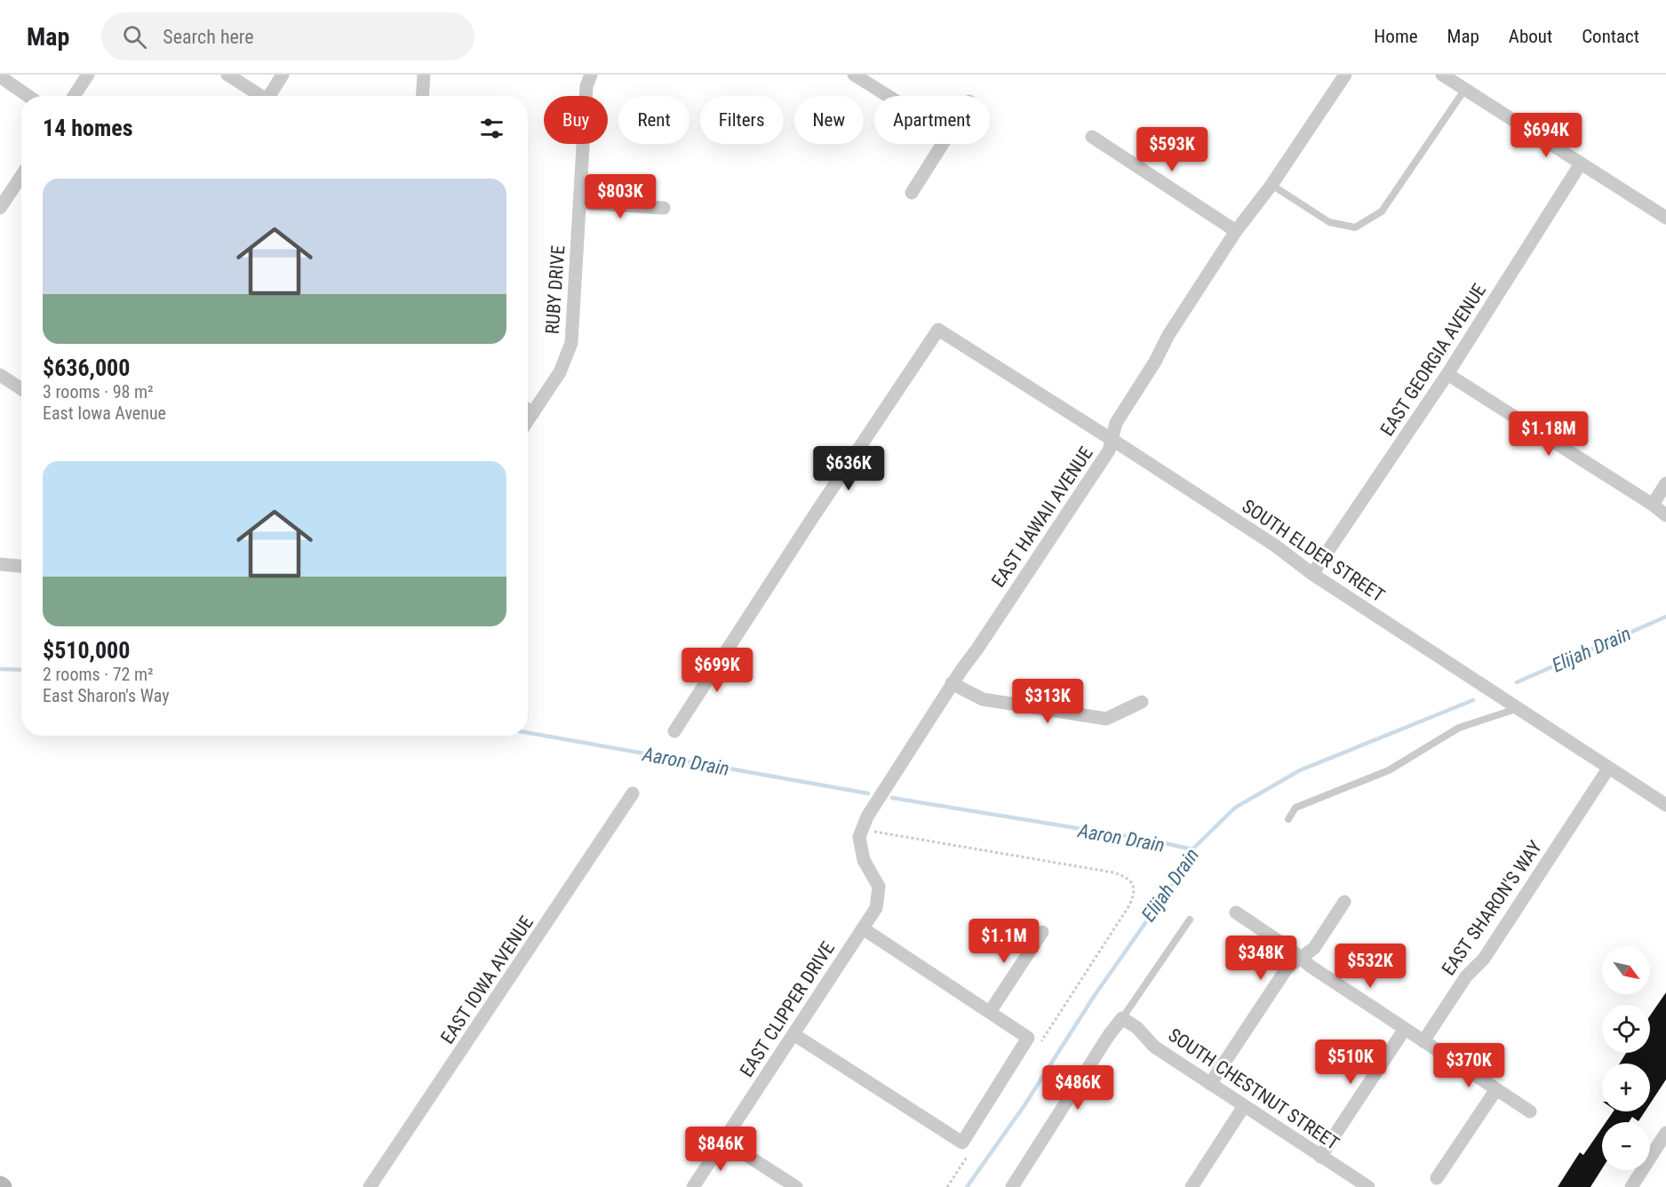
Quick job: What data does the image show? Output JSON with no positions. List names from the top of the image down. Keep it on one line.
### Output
{"streets":{"street":["RUBY DRIVE","EAST GEORGIA AVENUE","EAST HAWAII AVENUE","SOUTH ELDER STREET","EAST SHARON'S WAY","EAST IOWA AVENUE","EAST CLIPPER DRIVE","SOUTH CHESTNUT STREET"]},"crossings":[["EAST GEORGIA AVENUE","SOUTH ELDER STREET"],["EAST HAWAII AVENUE","SOUTH ELDER STREET"],["EAST HAWAII AVENUE","EAST CLIPPER DRIVE"],["SOUTH ELDER STREET","EAST SHARON'S WAY"]],"water":["Elijah Drain","Aaron Drain"],"north":"bottom right","page":{"header":"Map","search":"Search here","nav":["Home","Map","About","Contact"],"chip":["Buy","Rent","Filters","New","Apartment"],"heading":"14 homes","price":["$694K","$593K","$803K","$1.18M","$636K","$699K","$313K","$1.1M","$348K","$532K","$510K","$370K","$486K","$846K"],"list":[{"name":"$636,000","note":"3 rooms · 98 m² · East Iowa Avenue"},{"name":"$510,000","note":"2 rooms · 72 m² · East Sharon's Way"}],"map_buttons":["+","−"]}}
